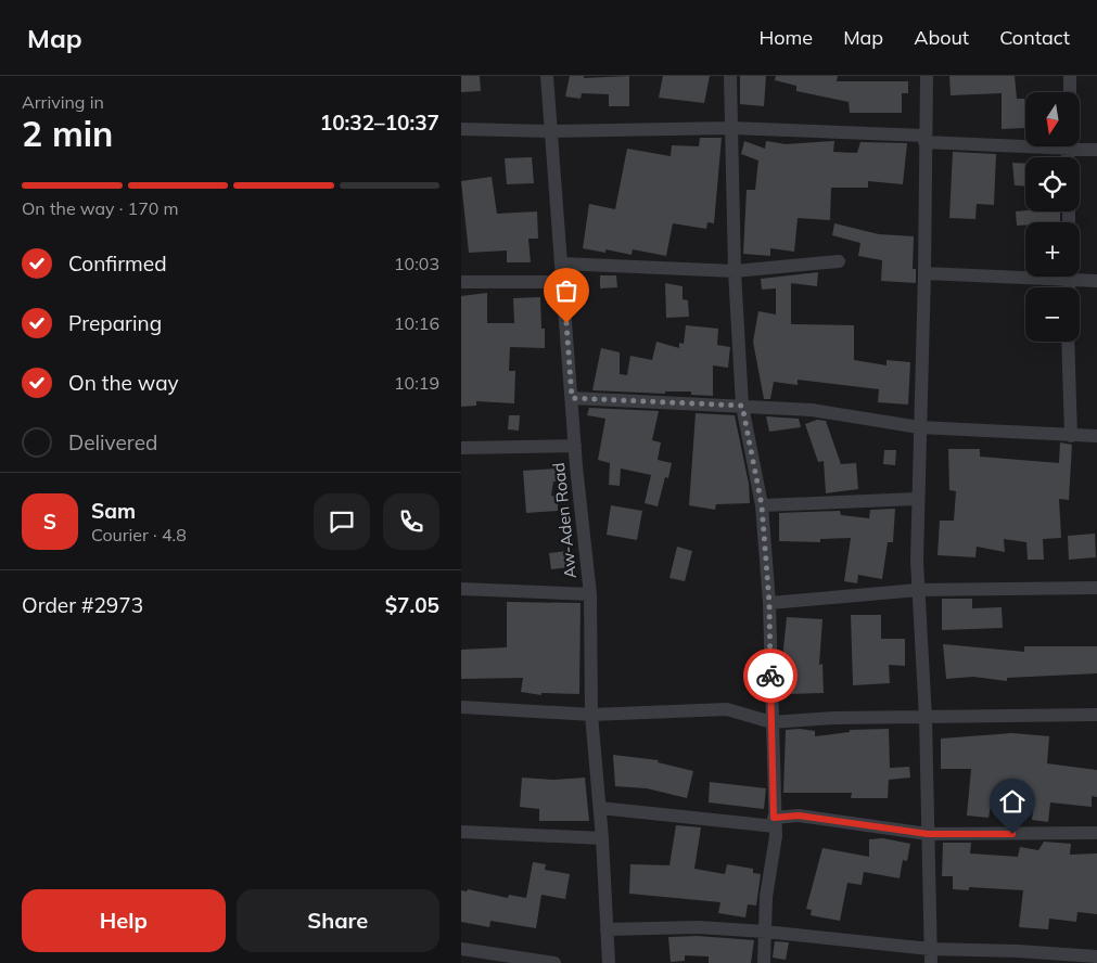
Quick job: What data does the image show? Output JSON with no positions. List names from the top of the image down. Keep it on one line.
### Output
{"streets":{"street":["Aw-Aden Road"]},"north":"bottom","page":{"header":"Map","nav":["Home","Map","About","Contact"],"heading":["2 min","Arriving in","10:32–10:37"],"panel":["Sam","Courier · 4.8","Order #2973","$7.05"],"map_buttons":["+","−"],"bar":"On the way · 170 m","list":[["Confirmed","10:03"],["Preparing","10:16"],["On the way","10:19"],"Delivered"],"round":"S","buttons":["Help","Share"]}}
